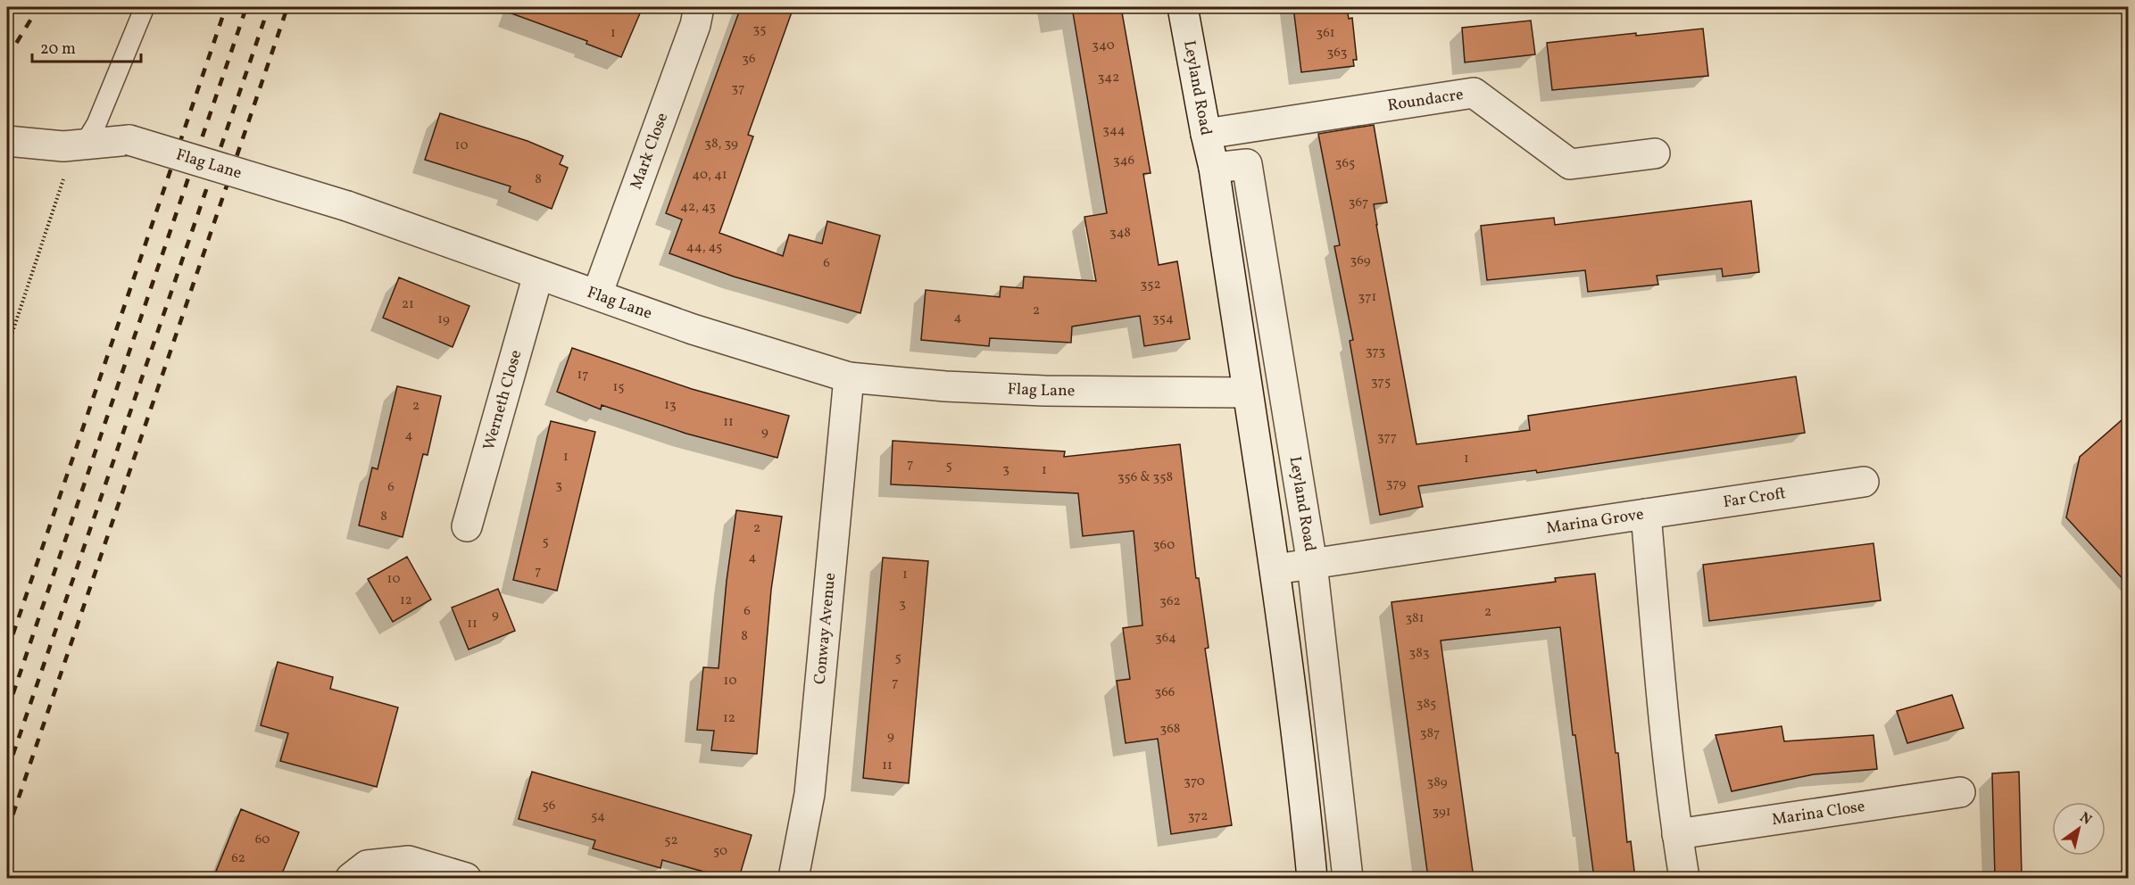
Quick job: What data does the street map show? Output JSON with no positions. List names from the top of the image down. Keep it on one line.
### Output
{"streets":{"street":["Leyland Road","Roundacre","Mark Close","Flag Lane","Werneth Close","Far Croft","Marina Grove","Conway Avenue","Marina Close"]},"crossings":[["Leyland Road","Roundacre"],["Leyland Road","Flag Lane"],["Leyland Road","Marina Grove"],["Mark Close","Flag Lane"],["Flag Lane","Werneth Close"],["Flag Lane","Conway Avenue"],["Far Croft","Marina Grove"],["Marina Grove","Marina Close"]],"house_numbers":["35","1","361","340","363","36","342","37","344","38, 39","10","346","365","40, 41","8","367","42, 43","348","44, 45","369","6","352","371","21","2","4","354","19","373","17","375","15","13","2","11","9","4","377","1","1","7","5","3","1","356 & 358","379","3","6","8","2","5","360","4","7","1","10","12","362","3","6","2","9","381","11","8","364","383","5","10","7","366","385","12","368","387","9","11","370","389","56","391","54","372","60","52","50","62"],"scale_bar":"20 m","north":"top right"}
